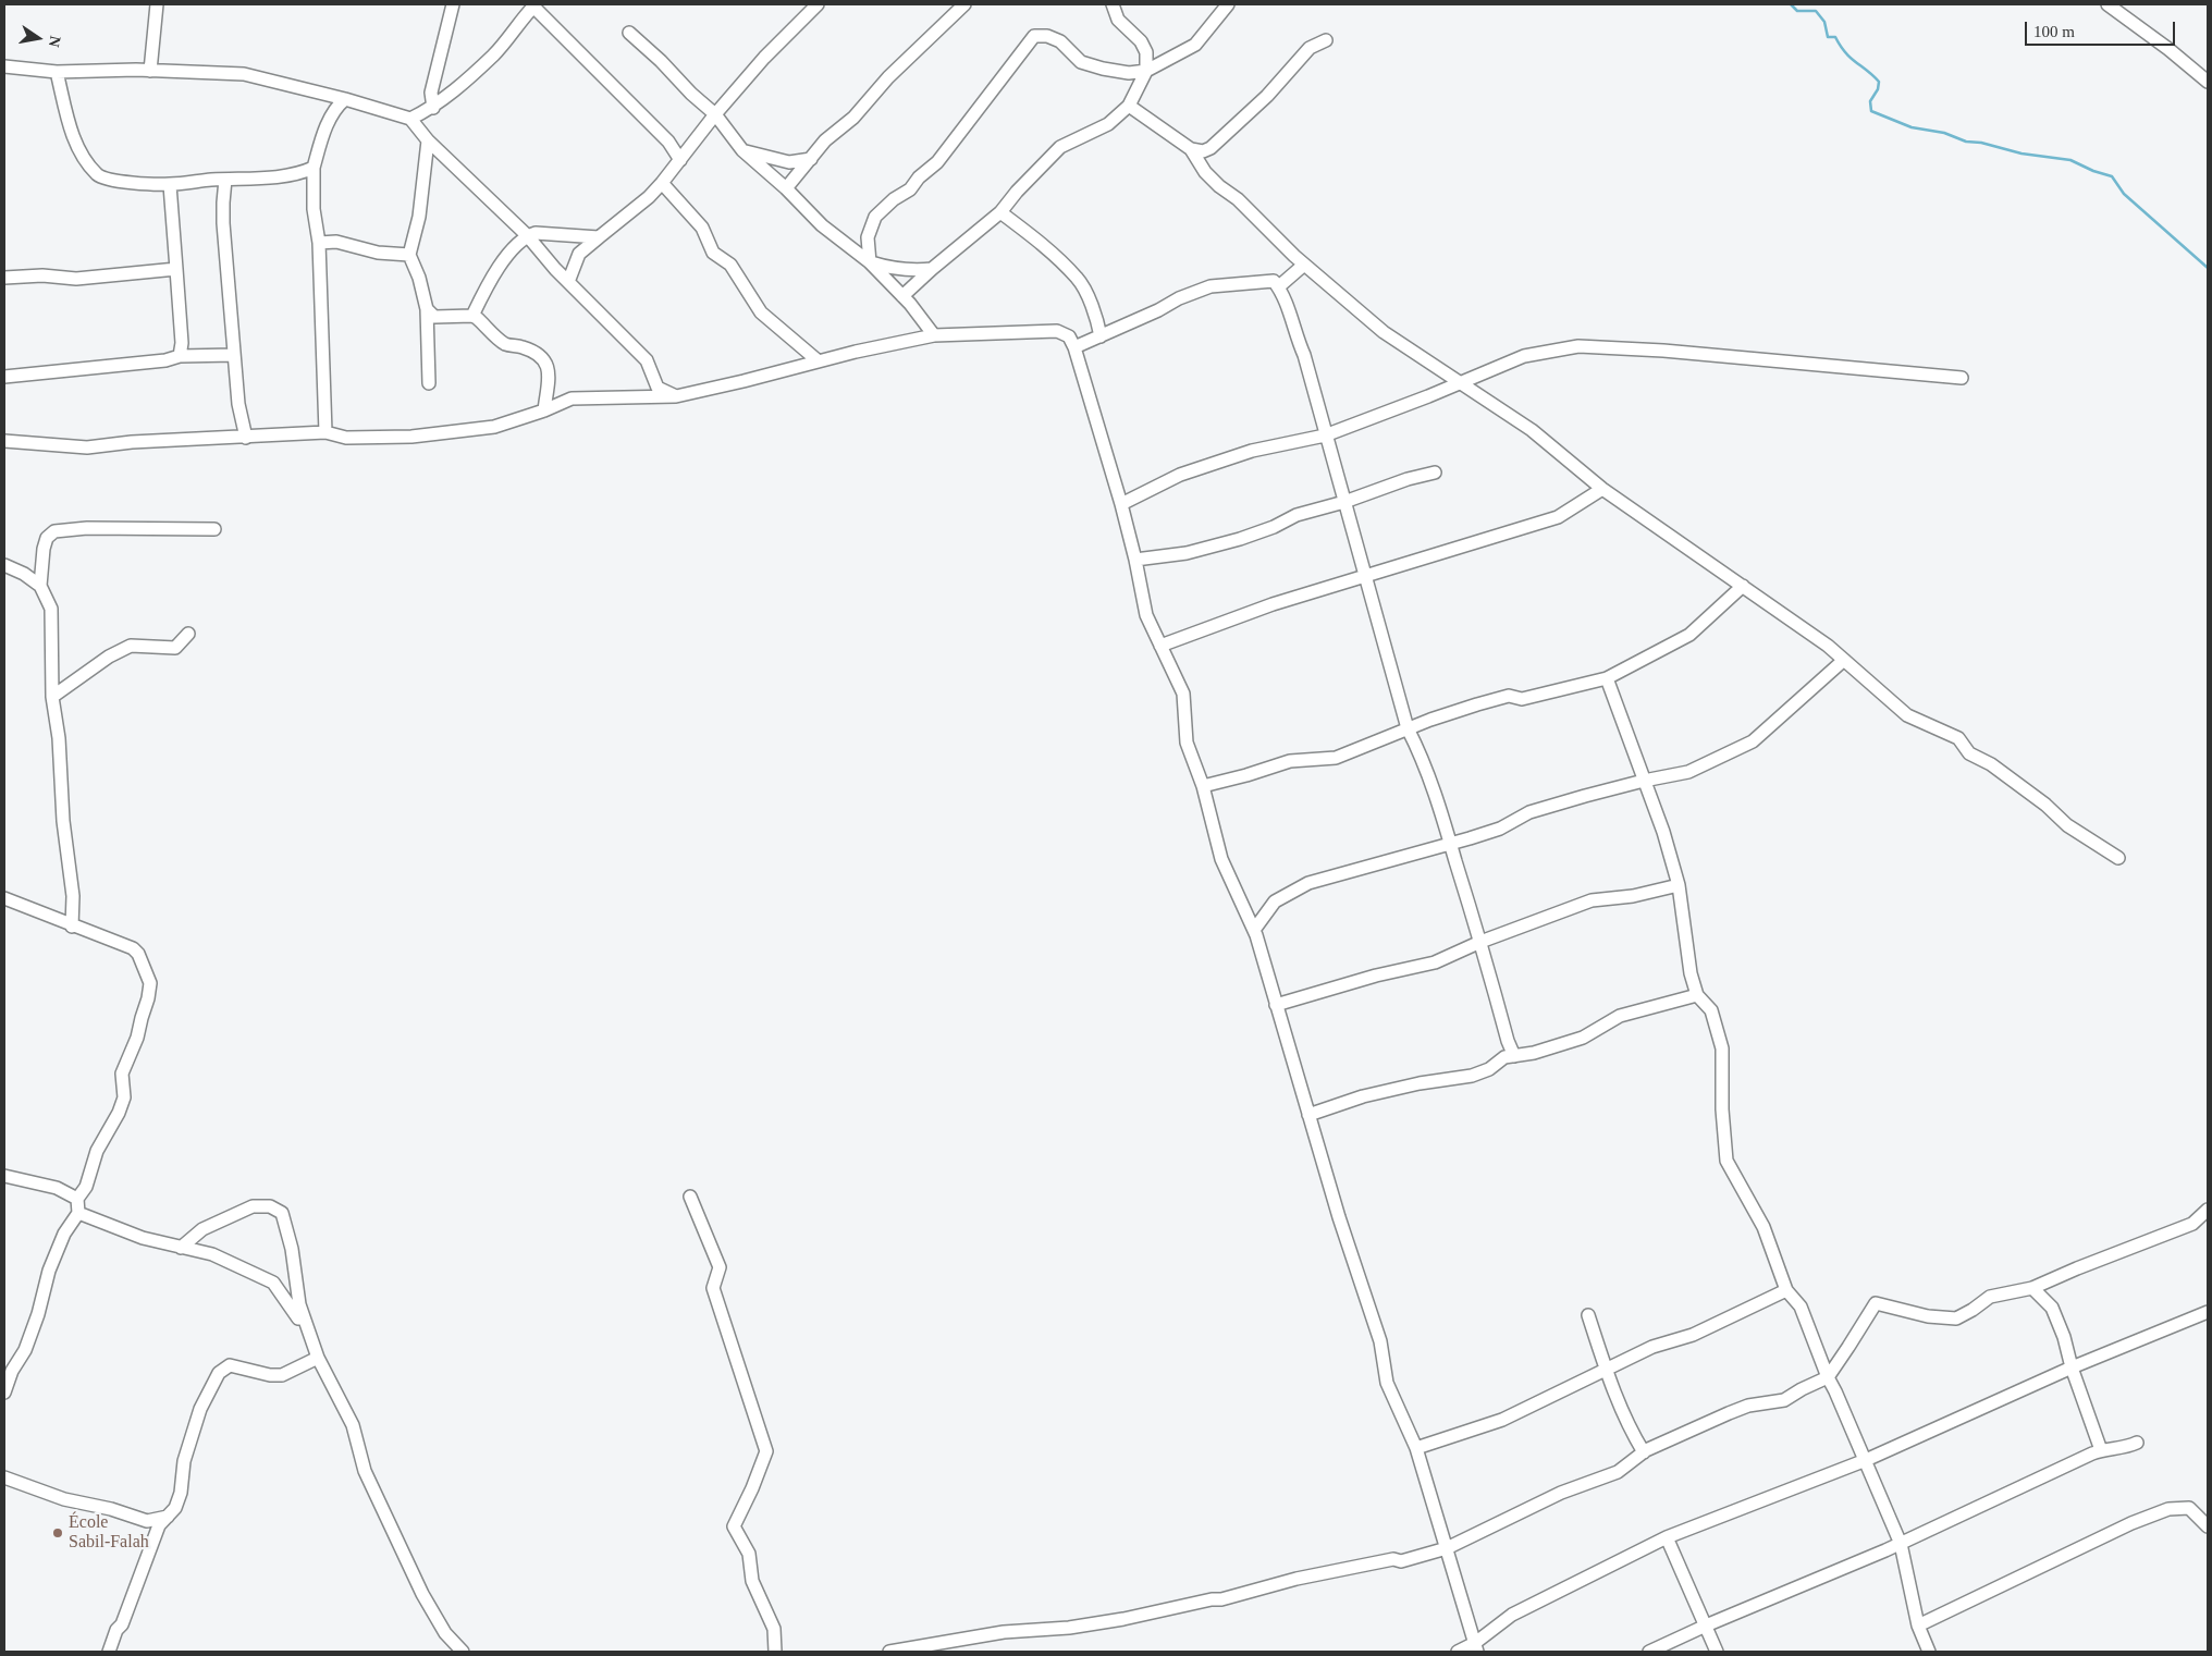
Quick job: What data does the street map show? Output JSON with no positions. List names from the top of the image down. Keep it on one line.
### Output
{"places":["École Sabil-Falah"],"scale_bar":"100 m","north":"right"}
